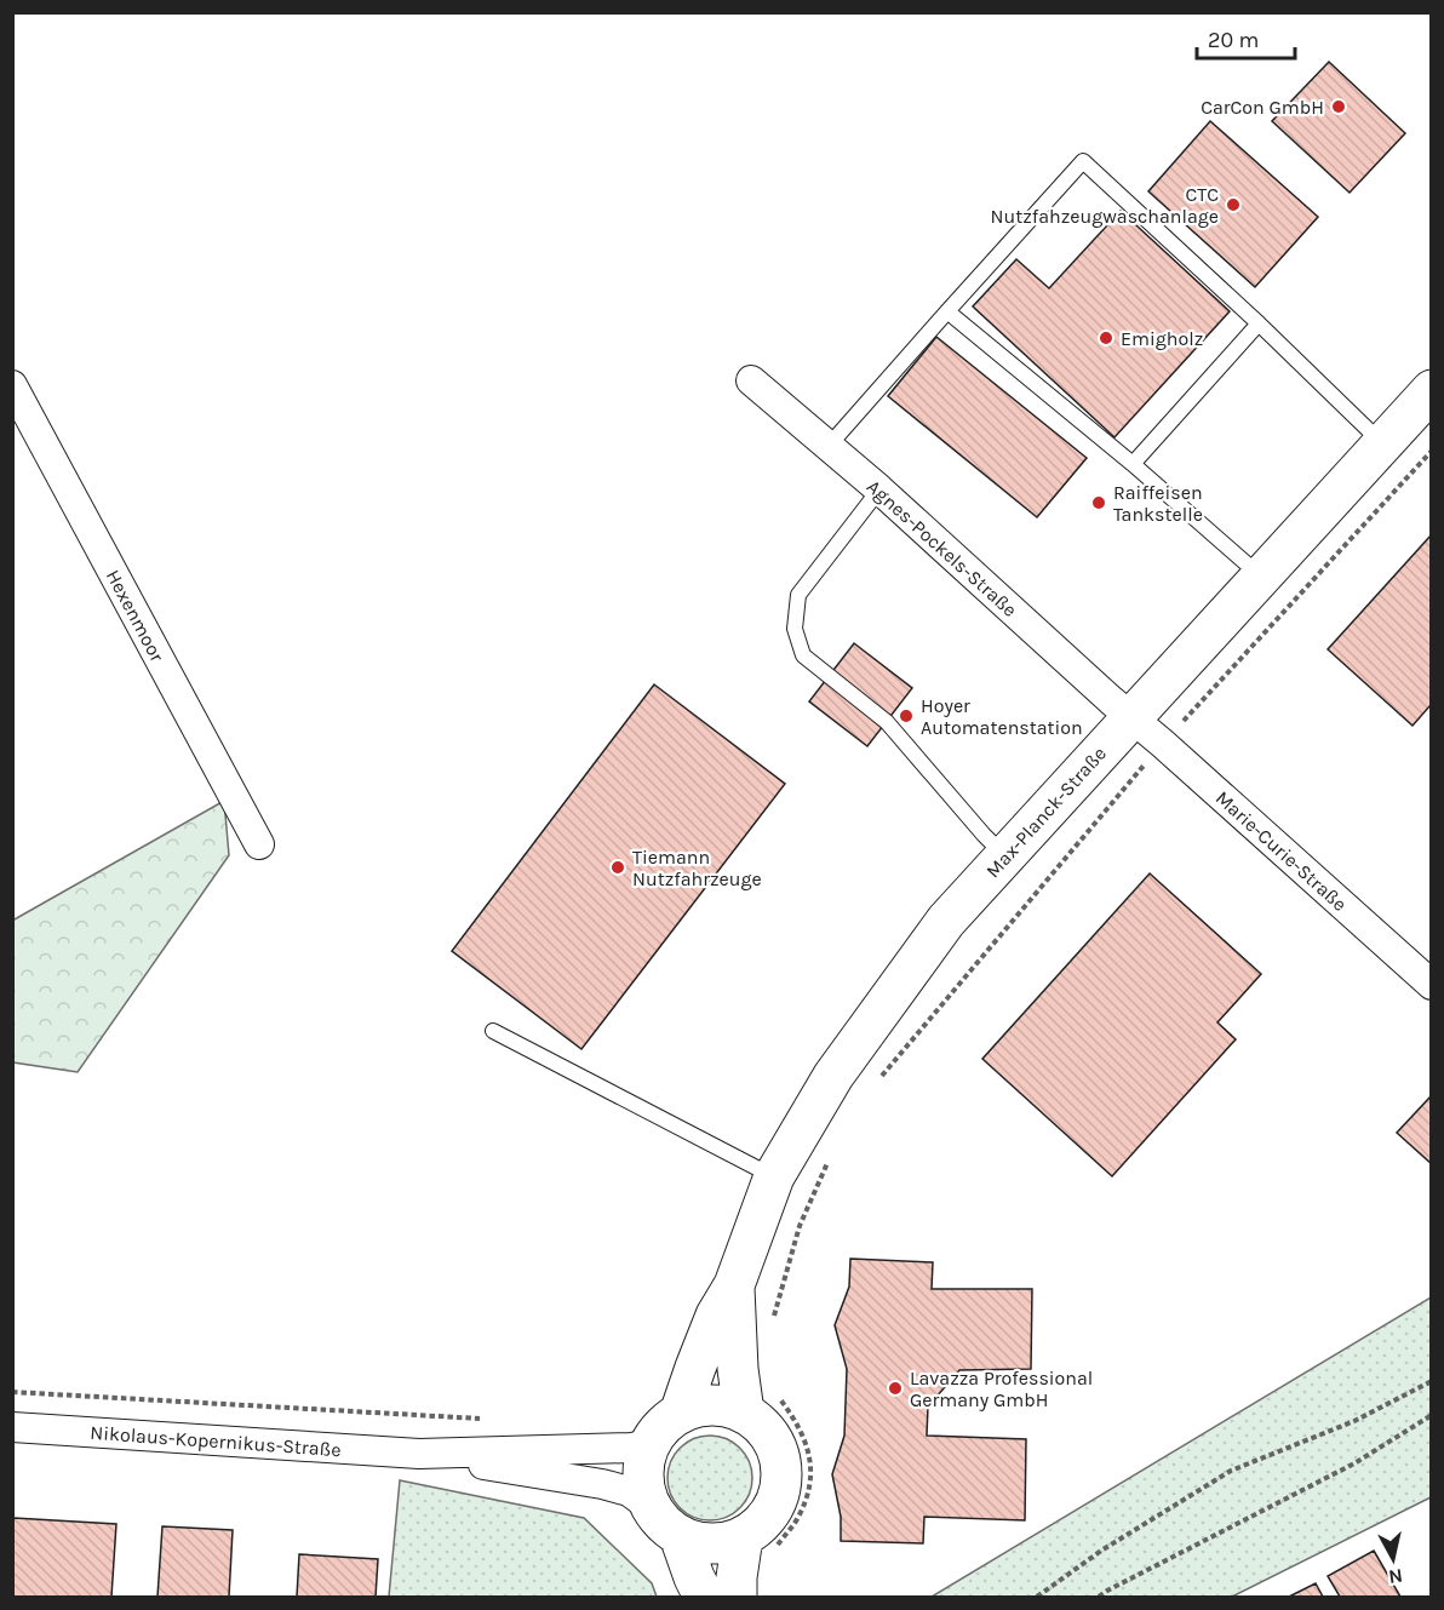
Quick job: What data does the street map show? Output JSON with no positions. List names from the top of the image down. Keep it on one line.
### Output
{"streets":{"street":["Agnes-Pockels-Straße","Hexenmoor","Max-Planck-Straße","Marie-Curie-Straße","Nikolaus-Kopernikus-Straße"]},"crossings":[["Agnes-Pockels-Straße","Max-Planck-Straße"],["Agnes-Pockels-Straße","Marie-Curie-Straße"],["Max-Planck-Straße","Marie-Curie-Straße"],["Max-Planck-Straße","Nikolaus-Kopernikus-Straße"]],"places":["CarCon GmbH","CTC Nutzfahzeugwaschanlage","Emigholz","Raiffeisen Tankstelle","Hoyer Automatenstation","Tiemann Nutzfahrzeuge","Lavazza Professional Germany GmbH"],"scale_bar":"20 m","north":"bottom"}
